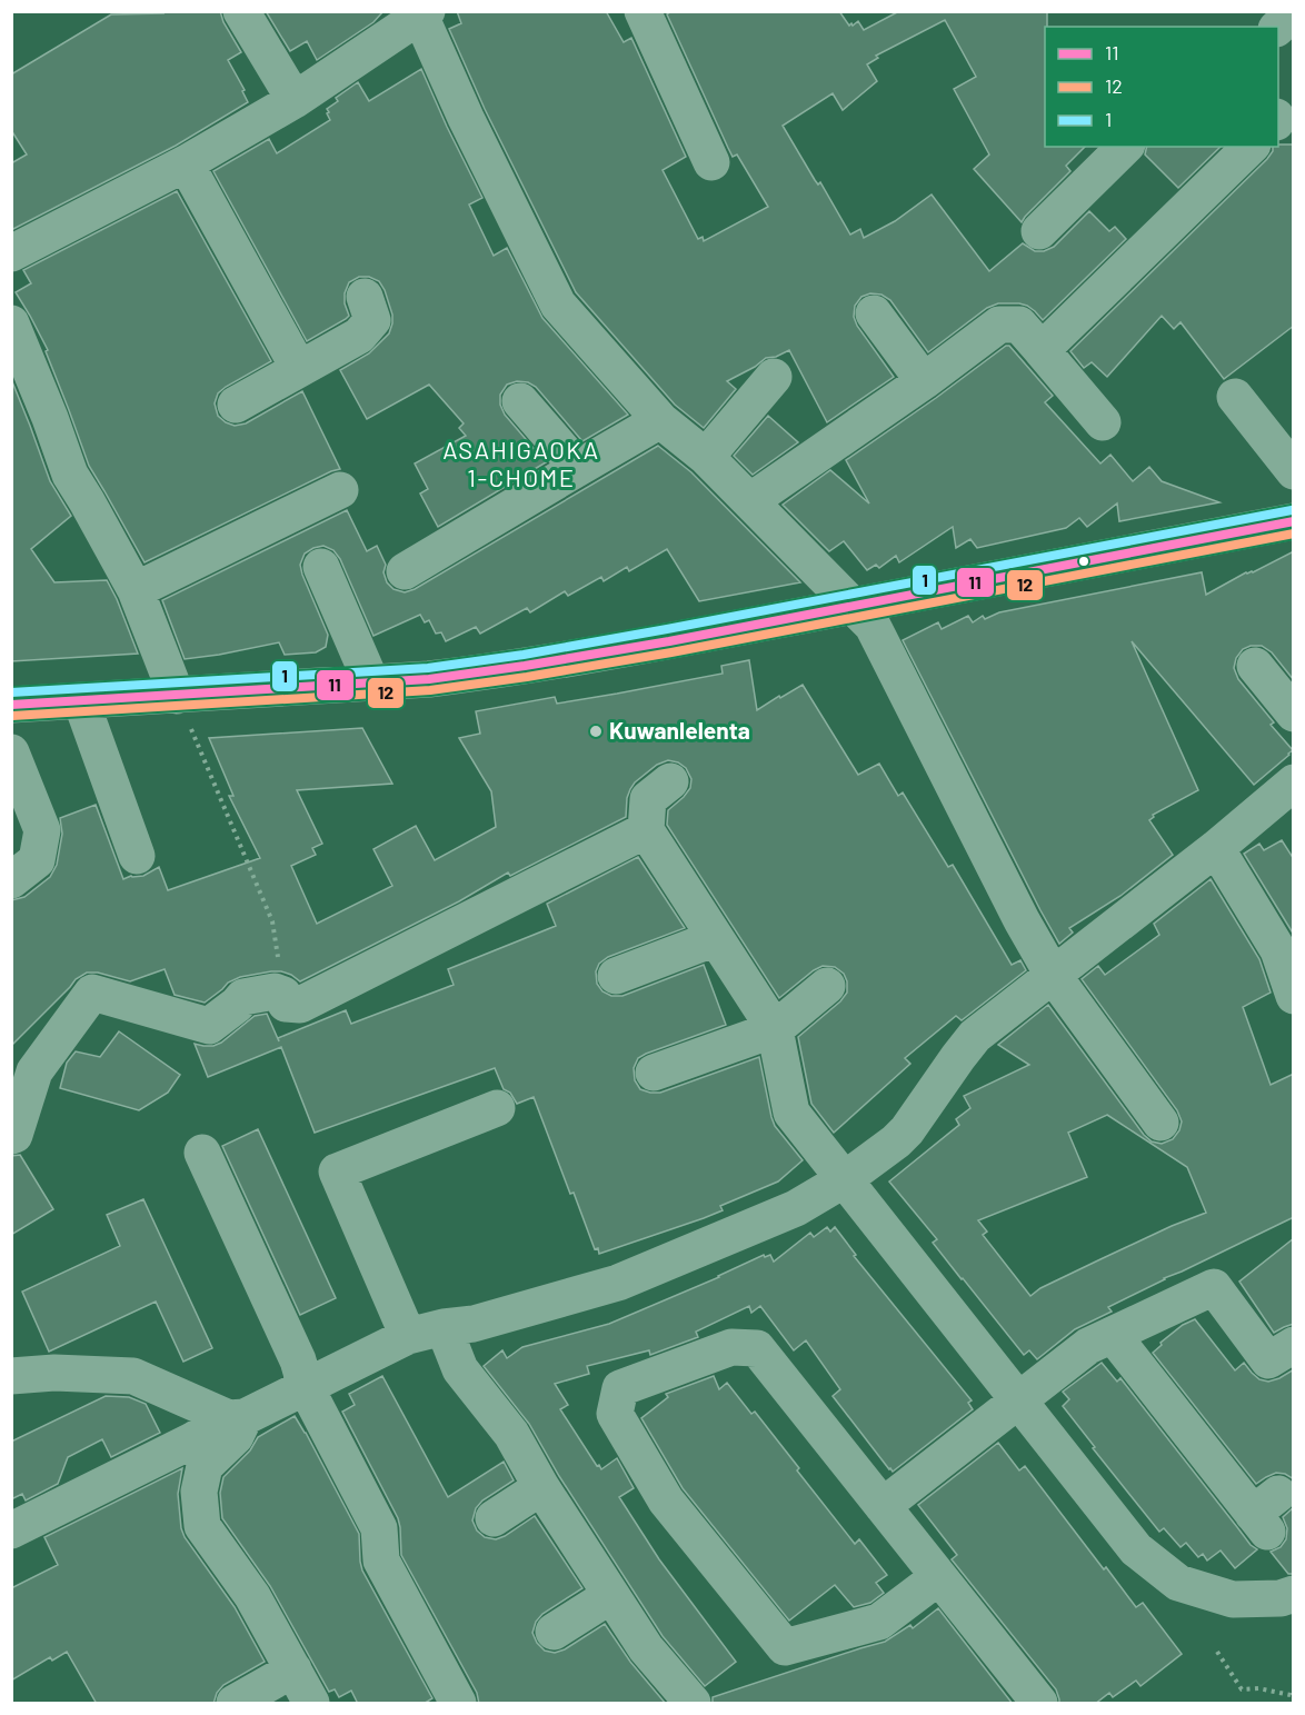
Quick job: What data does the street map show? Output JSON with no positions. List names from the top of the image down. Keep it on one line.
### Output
{"districts":["ASAHIGAOKA 1-CHOME"],"places":["Kuwanlelenta"],"lines":["transit line 1","transit line 11","transit line 12"],"legend":["11","12","1"]}
